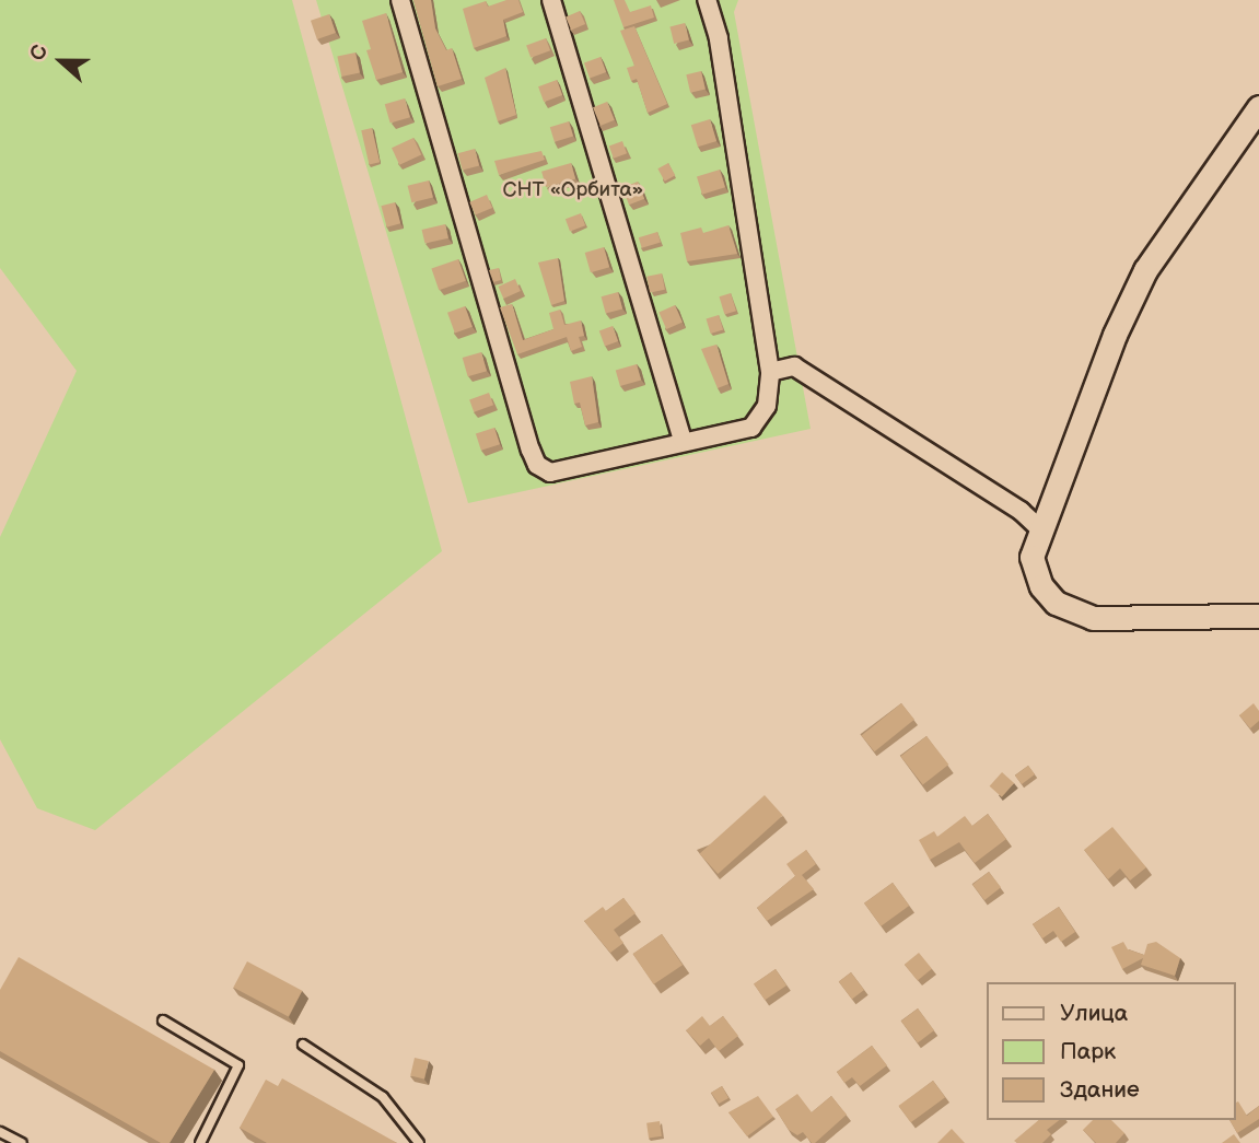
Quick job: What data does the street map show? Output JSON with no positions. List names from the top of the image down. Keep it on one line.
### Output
{"parks":["СНТ «Орбита»"],"legend":["Улица","Парк","Здание"],"north":"left"}
